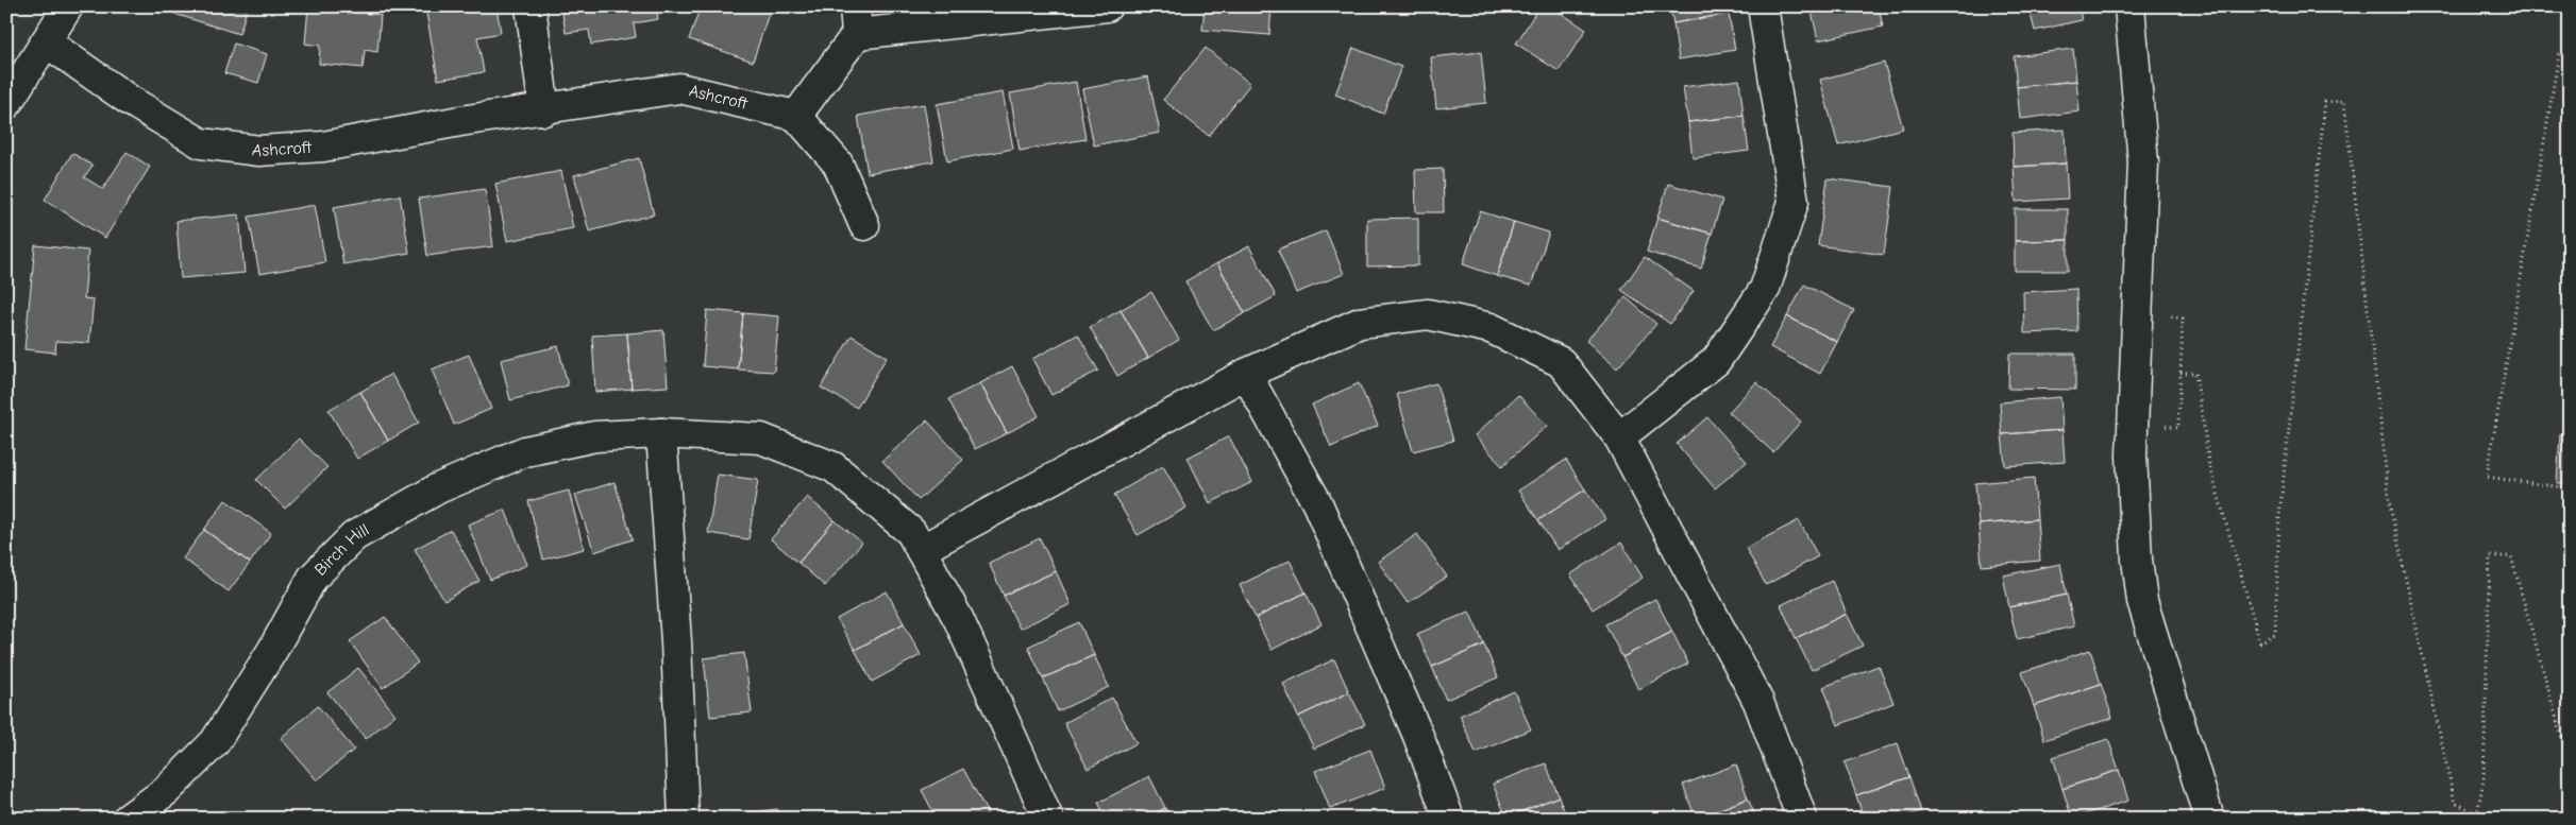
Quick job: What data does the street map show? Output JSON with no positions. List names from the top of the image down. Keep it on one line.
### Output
{"streets":{"street":["Ashcroft","Birch Hill"]}}
